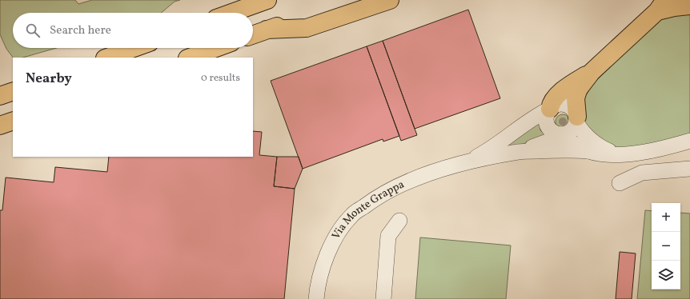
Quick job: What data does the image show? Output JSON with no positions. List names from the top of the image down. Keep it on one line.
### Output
{"streets":{"street":["Via Monte Grappa"]},"page":{"search":"Search here","heading":["Nearby","0 results"],"map_buttons":["+","−"]}}
